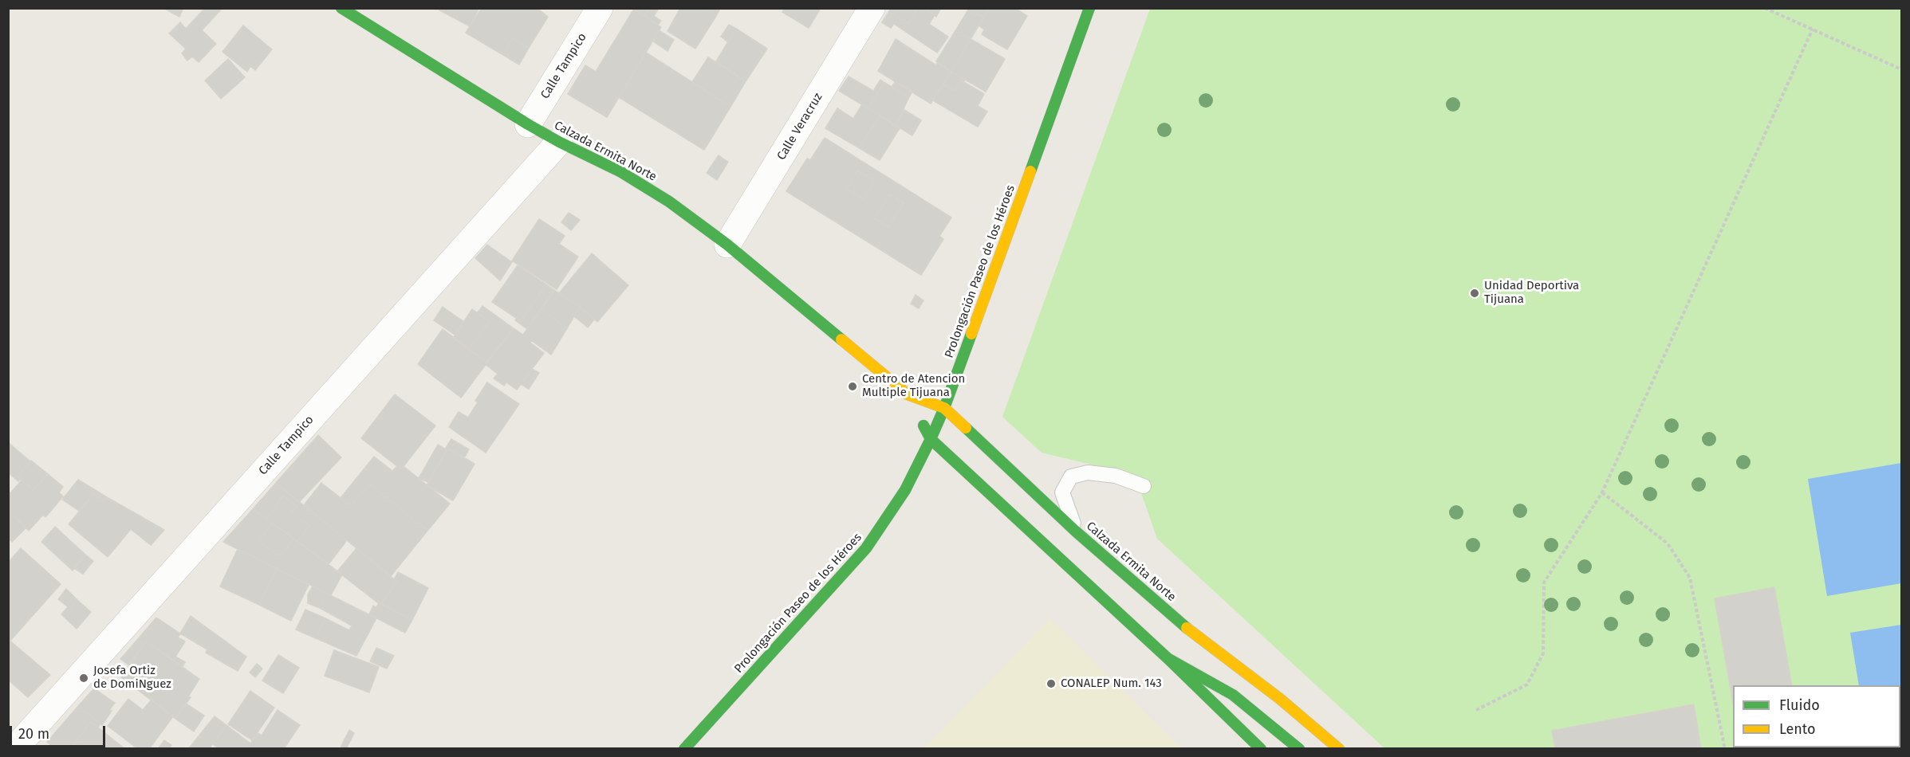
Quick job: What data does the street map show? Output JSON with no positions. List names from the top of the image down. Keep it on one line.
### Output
{"streets":{"main road":["Calzada Ermita Norte","Prolongación Paseo de los Héroes"],"street":["Calle Tampico","Calle Veracruz"]},"crossings":[["Calle Tampico","Calzada Ermita Norte"],["Calle Veracruz","Calzada Ermita Norte"],["Calzada Ermita Norte","Prolongación Paseo de los Héroes"]],"places":["Unidad Deportiva Tijuana","Centro de Atencion Multiple Tijuana","Josefa Ortiz de DomiNguez","CONALEP Num. 143"],"legend":["Fluido","Lento"],"scale_bar":"20 m"}
